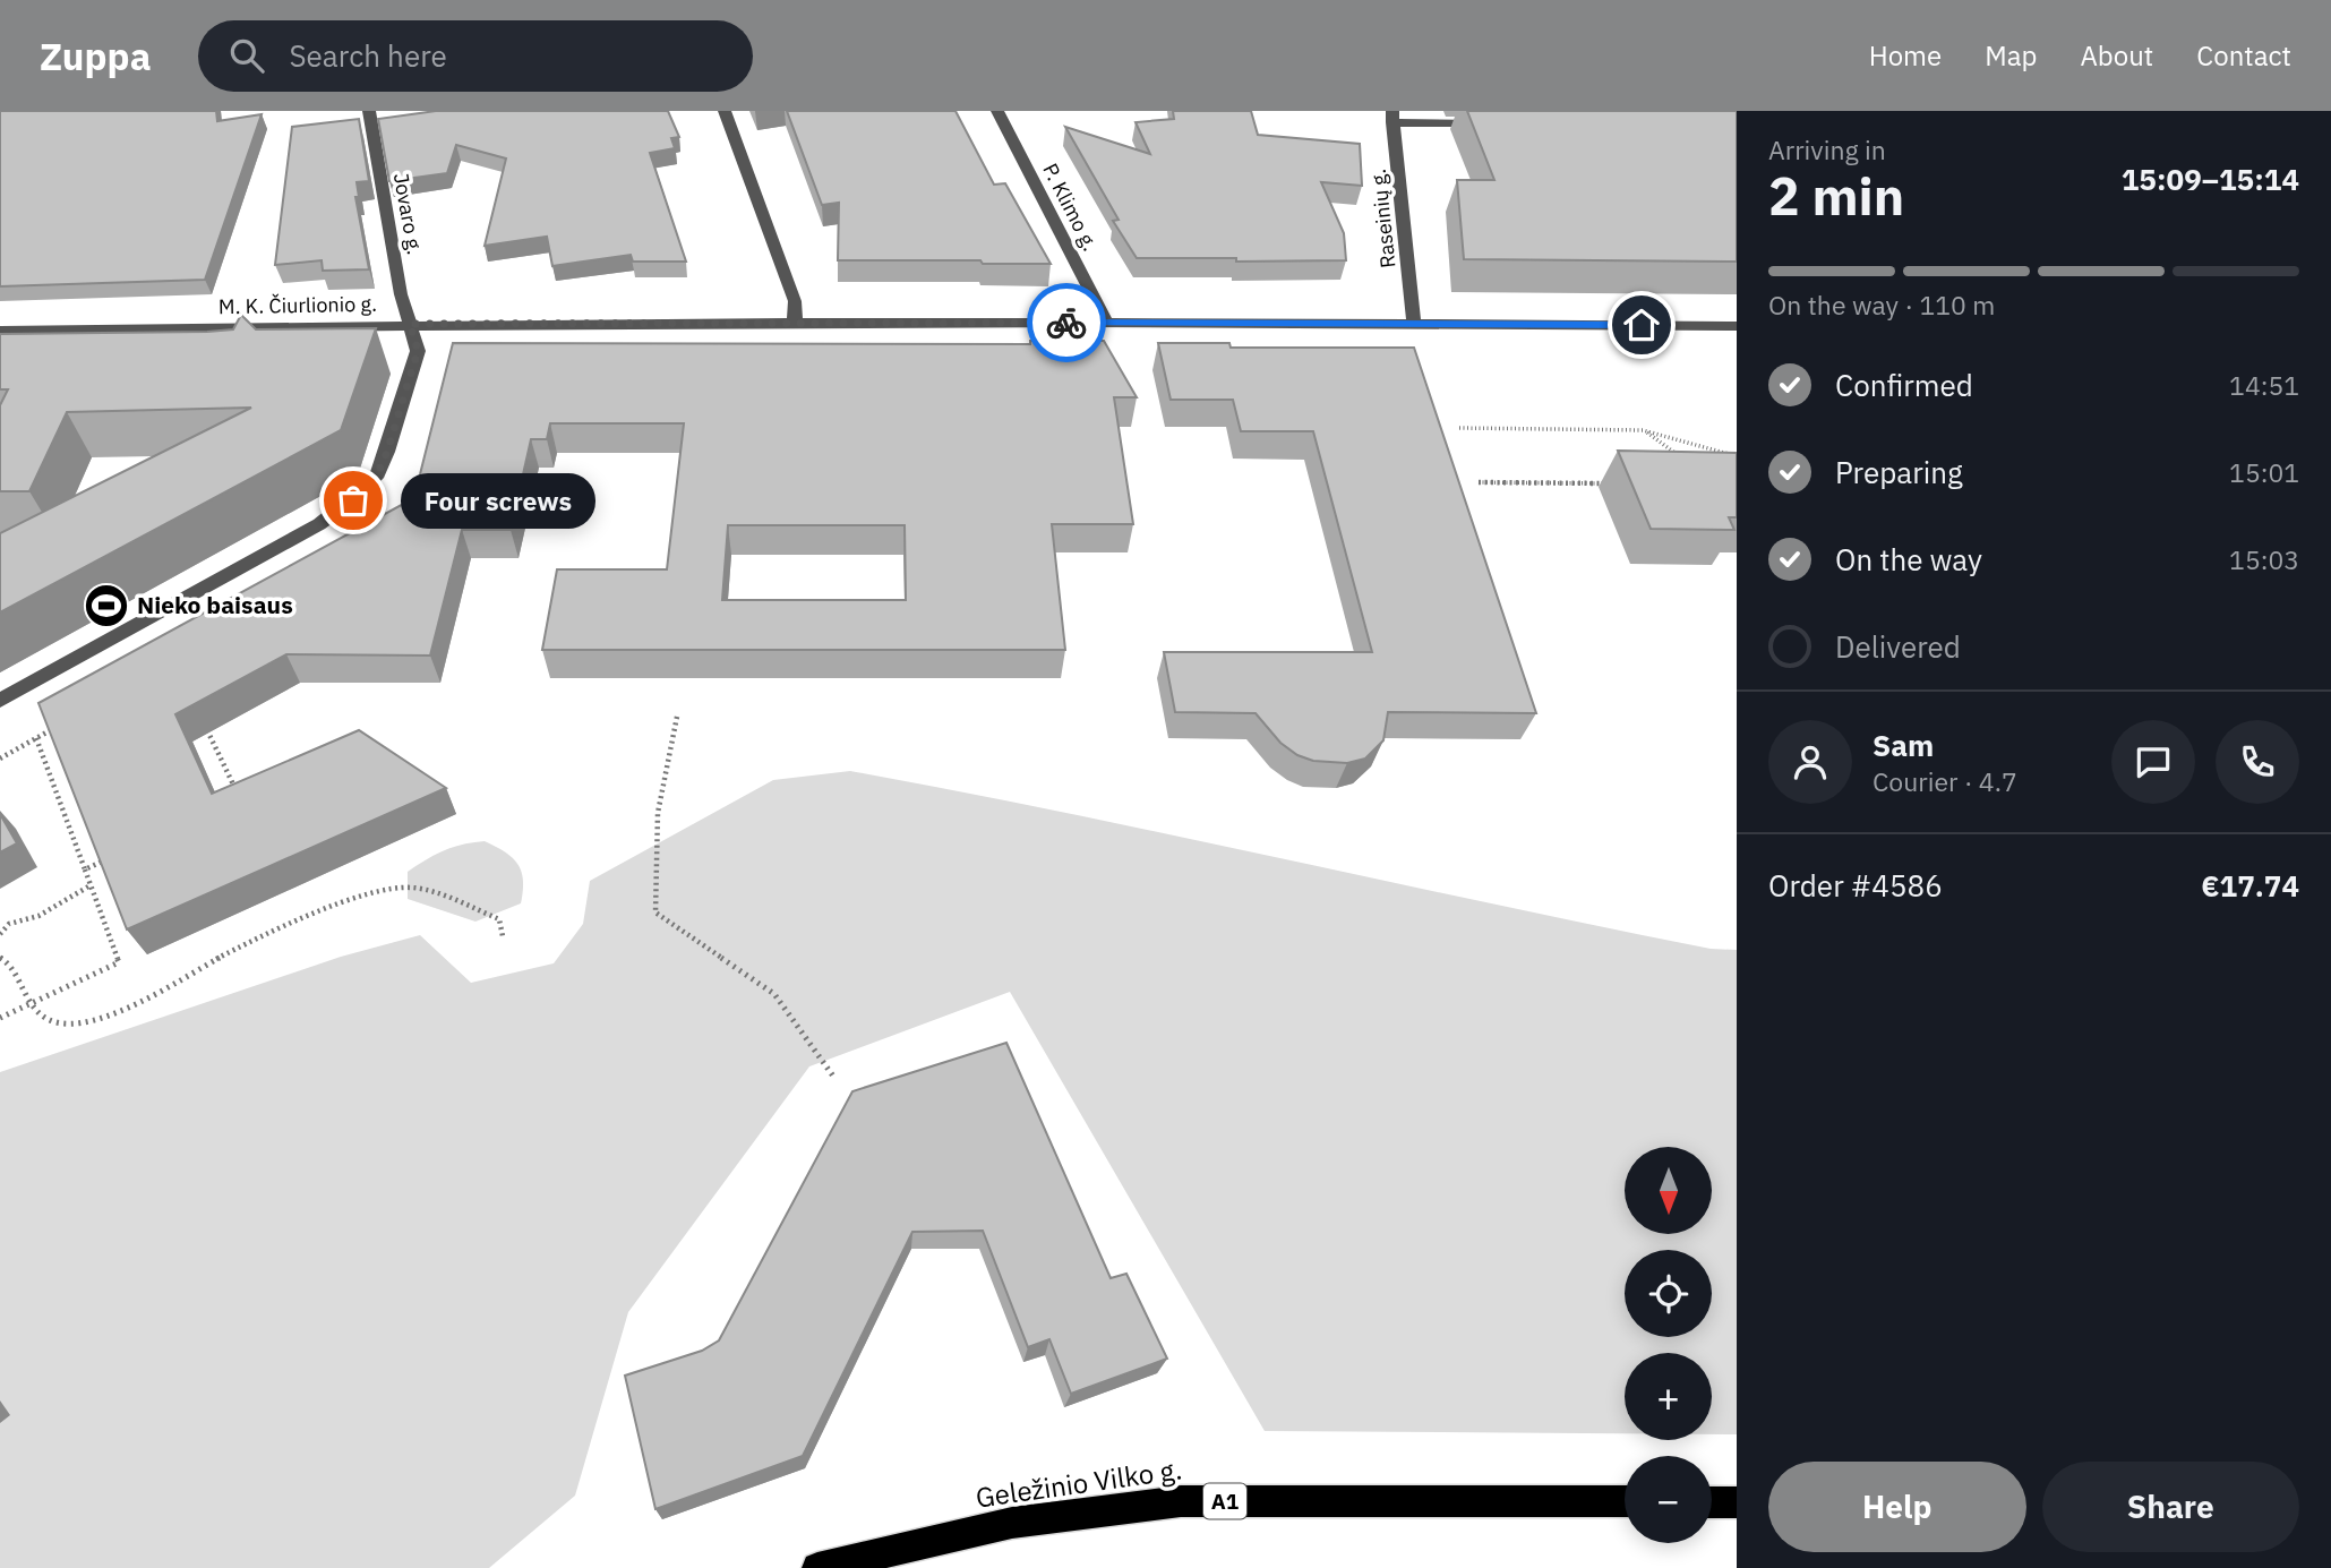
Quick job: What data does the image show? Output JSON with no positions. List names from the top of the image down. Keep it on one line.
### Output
{"streets":{"highway":["Geležinio Vilko g.","A1"],"street":["P. Klimo g.","Jovaro g.","Raseinių g.","M. K. Čiurlionio g."]},"crossings":[["P. Klimo g.","M. K. Čiurlionio g."],["Jovaro g.","M. K. Čiurlionio g."],["Raseinių g.","M. K. Čiurlionio g."]],"places":{"other":["Four screws"],"sports":["Nieko baisaus"]},"north":"bottom","page":{"header":"Zuppa","search":"Search here","nav":["Home","Map","About","Contact"],"heading":["2 min","Arriving in","15:09–15:14"],"panel":["Sam","Courier · 4.7","Order #4586","€17.74"],"bar":"On the way · 110 m","list":[["Confirmed","14:51"],["Preparing","15:01"],["On the way","15:03"],"Delivered"],"bubble":"Four screws","map_buttons":["+","−"],"buttons":["Help","Share"]}}
